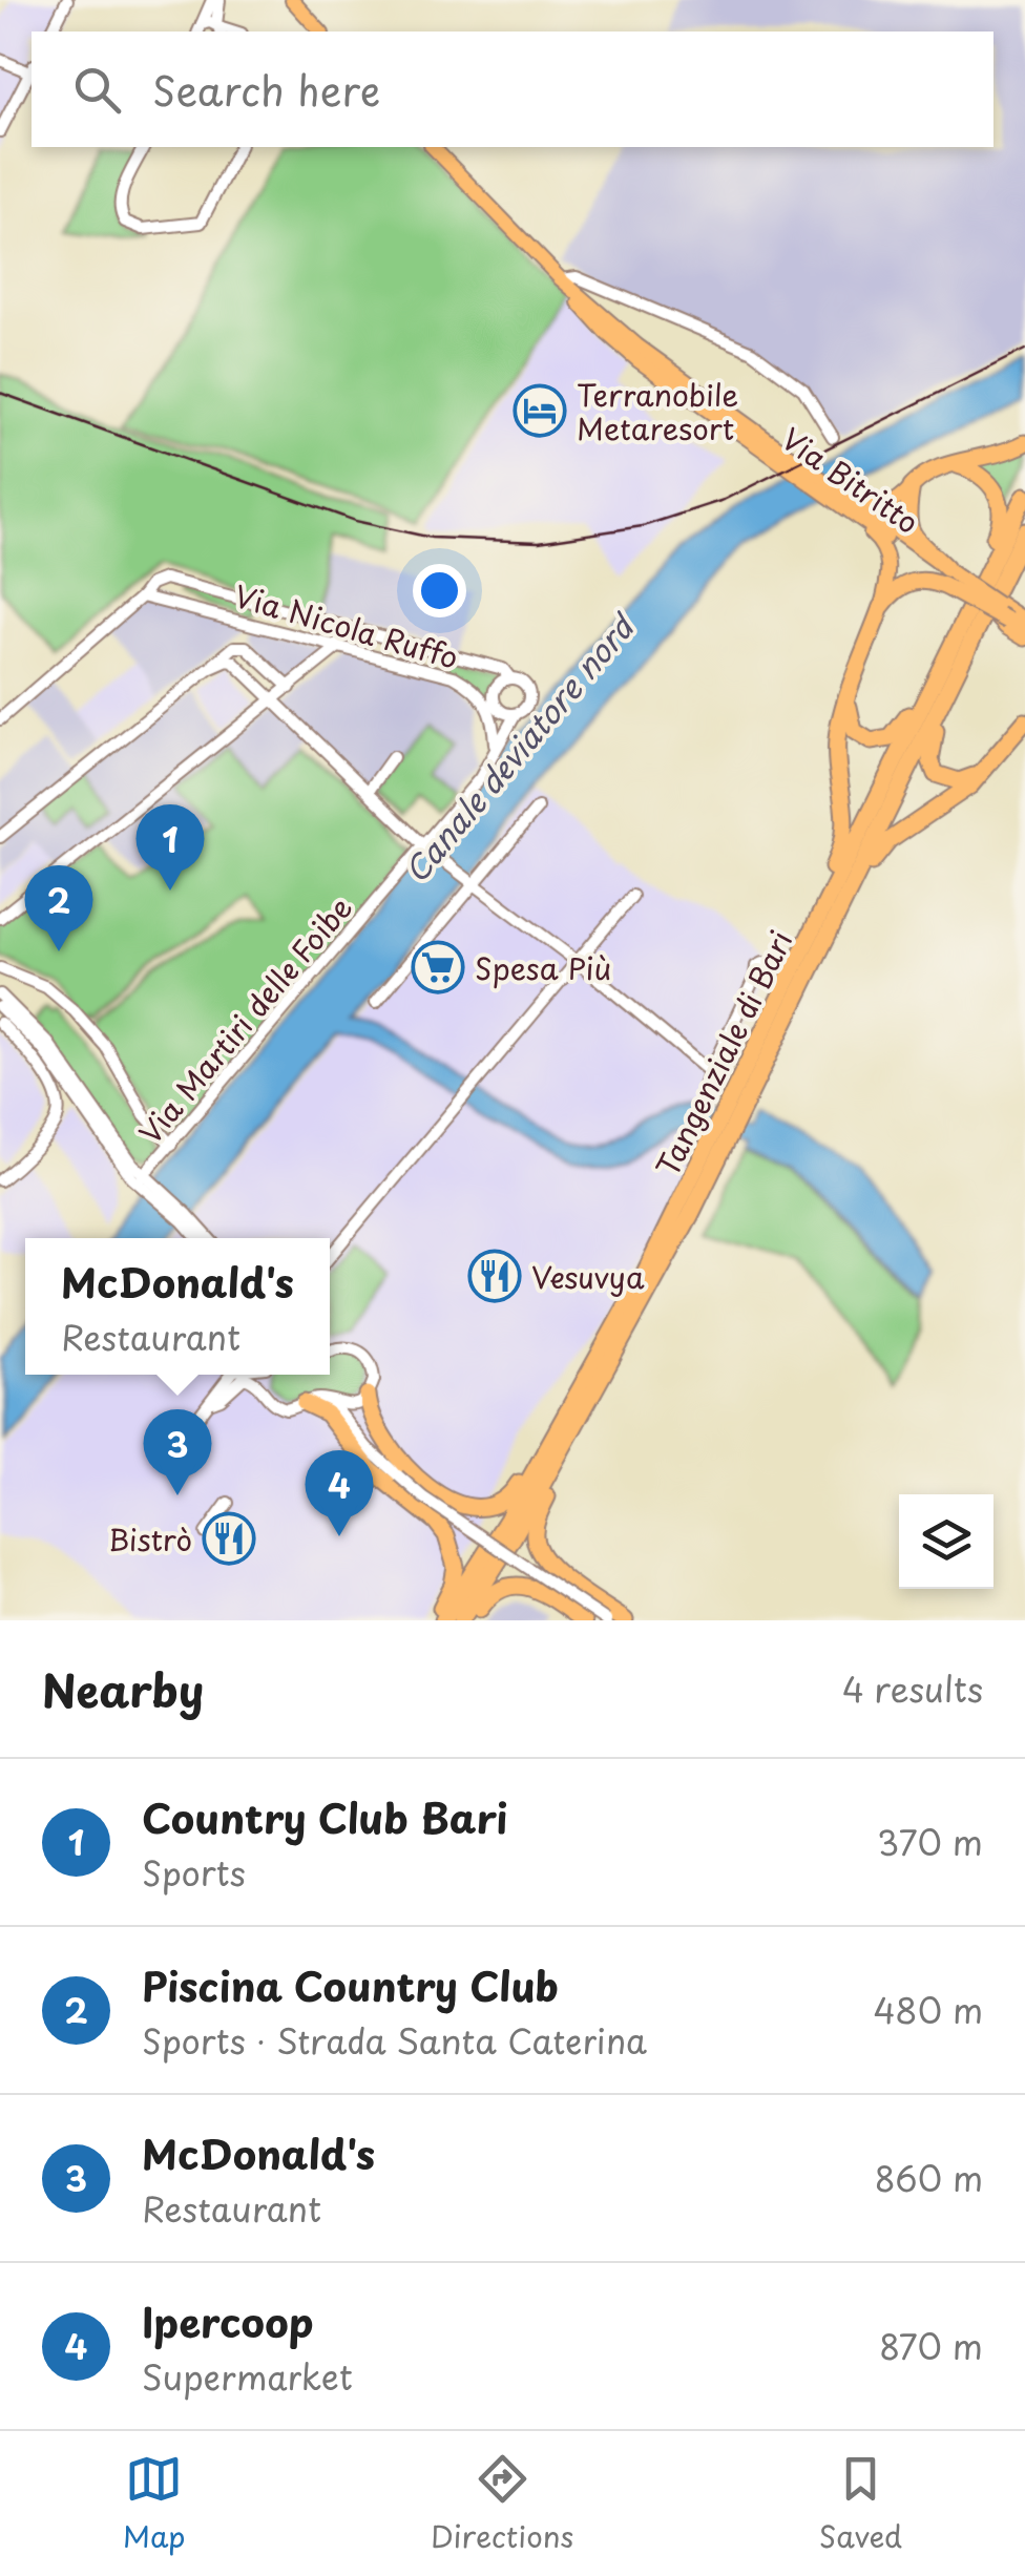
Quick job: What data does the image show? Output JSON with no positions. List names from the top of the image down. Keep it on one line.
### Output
{"streets":{"highway":["Tangenziale di Bari"],"main road":["Via Bitritto"],"street":["Via Nicola Ruffo","Via Martiri delle Foibe"]},"crossings":[["Via Nicola Ruffo","Via Martiri delle Foibe"]],"water":["Canale deviatore nord"],"places":{"hotel":["Terranobile Metaresort"],"supermarket":["Spesa Più"],"restaurant":["Vesuvya","Bistrò"]},"page":{"search":"Search here","pins":["1","2","3","4"],"popup":["McDonald's","Restaurant"],"heading":["Nearby","4 results"],"list":[{"mark":"1","name":"Country Club Bari","note":"Sports","value":"370 m"},{"mark":"2","name":"Piscina Country Club","note":"Sports · Strada Santa Caterina","value":"480 m"},{"mark":"3","name":"McDonald's","note":"Restaurant","value":"860 m"},{"mark":"4","name":"Ipercoop","note":"Supermarket","value":"870 m"}],"nav":["Map","Directions","Saved"]}}
